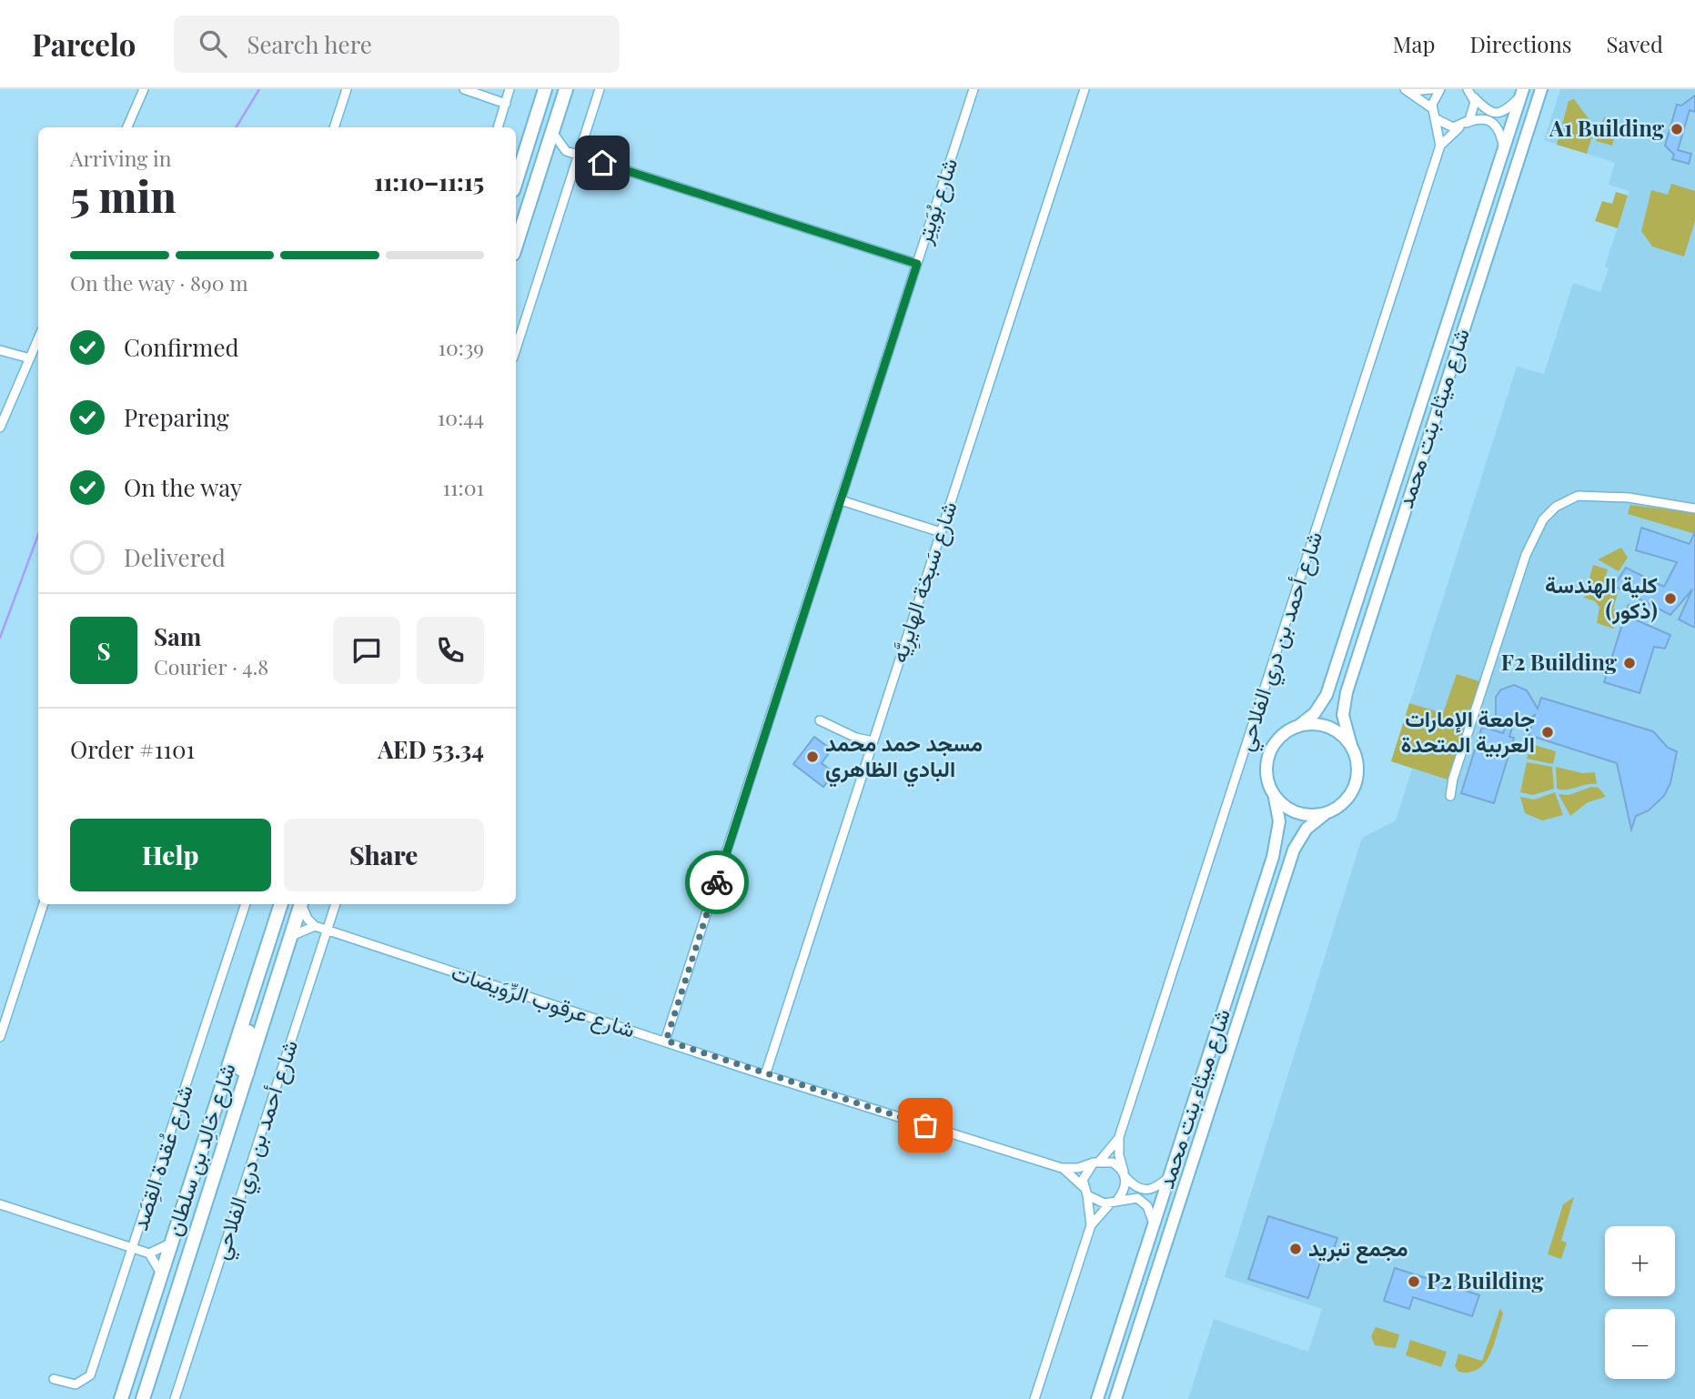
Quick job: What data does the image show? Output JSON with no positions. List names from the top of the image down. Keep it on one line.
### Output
{"streets":{"main road":["شارع ميثاء بنت محمد","شارع خالِد بن سلطان"],"street":["شارع بُوَيتِر","شارع سَبخة الهايرِيَّه","شارع أحمد بن دري الفلاحي","شارع عرقوب الرِّوَيضات","شارع عُقدة القِصَد"]},"crossings":[["شارع بُوَيتِر","شارع عرقوب الرِّوَيضات"],["شارع سَبخة الهايرِيَّه","شارع عرقوب الرِّوَيضات"],["شارع أحمد بن دري الفلاحي","شارع عرقوب الرِّوَيضات"]],"places":["A1 Building","كلية الهندسة (ذكور)","F2 Building","جامعة الإمارات العربية المتحدة","مسجد حمد محمد البادي الظاهري","مجمع تبريد","P2 Building"],"page":{"header":"Parcelo","search":"Search here","nav":["Map","Directions","Saved"],"heading":["5 min","Arriving in","11:10–11:15"],"panel":["Sam","Courier · 4.8","Order #1101","AED 53.34"],"bar":"On the way · 890 m","list":[["Confirmed","10:39"],["Preparing","10:44"],["On the way","11:01"],"Delivered"],"round":"S","buttons":["Help","Share"],"map_buttons":["+","−"]}}
